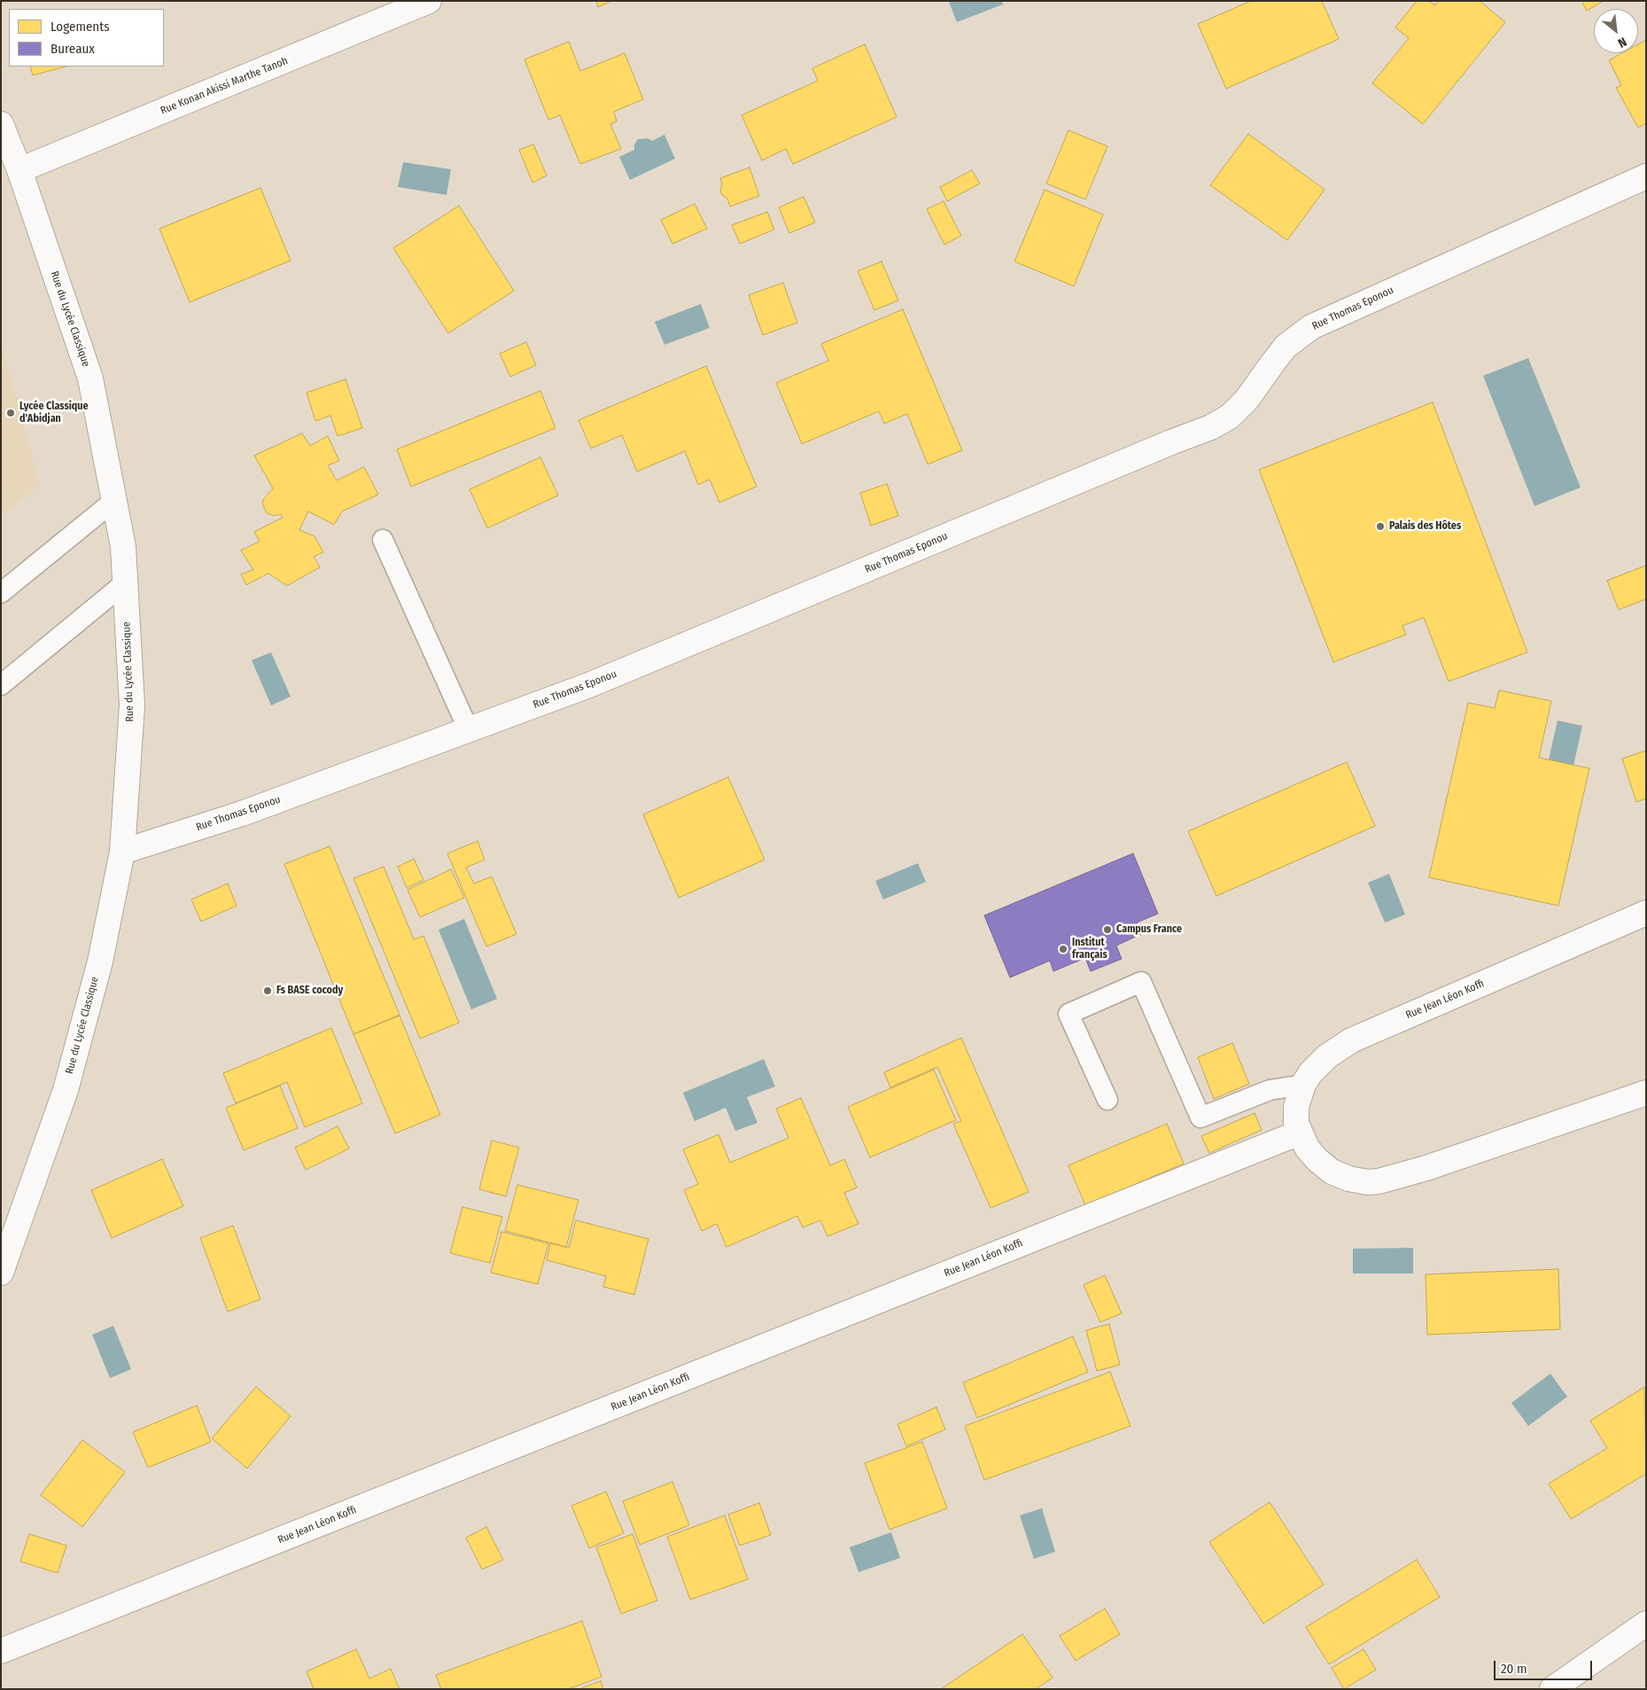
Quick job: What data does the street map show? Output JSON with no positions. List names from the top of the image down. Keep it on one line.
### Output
{"streets":{"street":["Rue Konan Akissi Marthe Tanoh","Rue Thomas Eponou","Rue du Lycée Classique","Rue Jean Léon Koffi"]},"crossings":[["Rue Konan Akissi Marthe Tanoh","Rue du Lycée Classique"],["Rue Thomas Eponou","Rue du Lycée Classique"]],"places":["Lycée Classique d'Abidjan","Palais des Hôtes","Campus France","Institut français","Fs BASE cocody"],"legend":["Logements","Bureaux"],"scale_bar":"20 m","north":"bottom right"}
